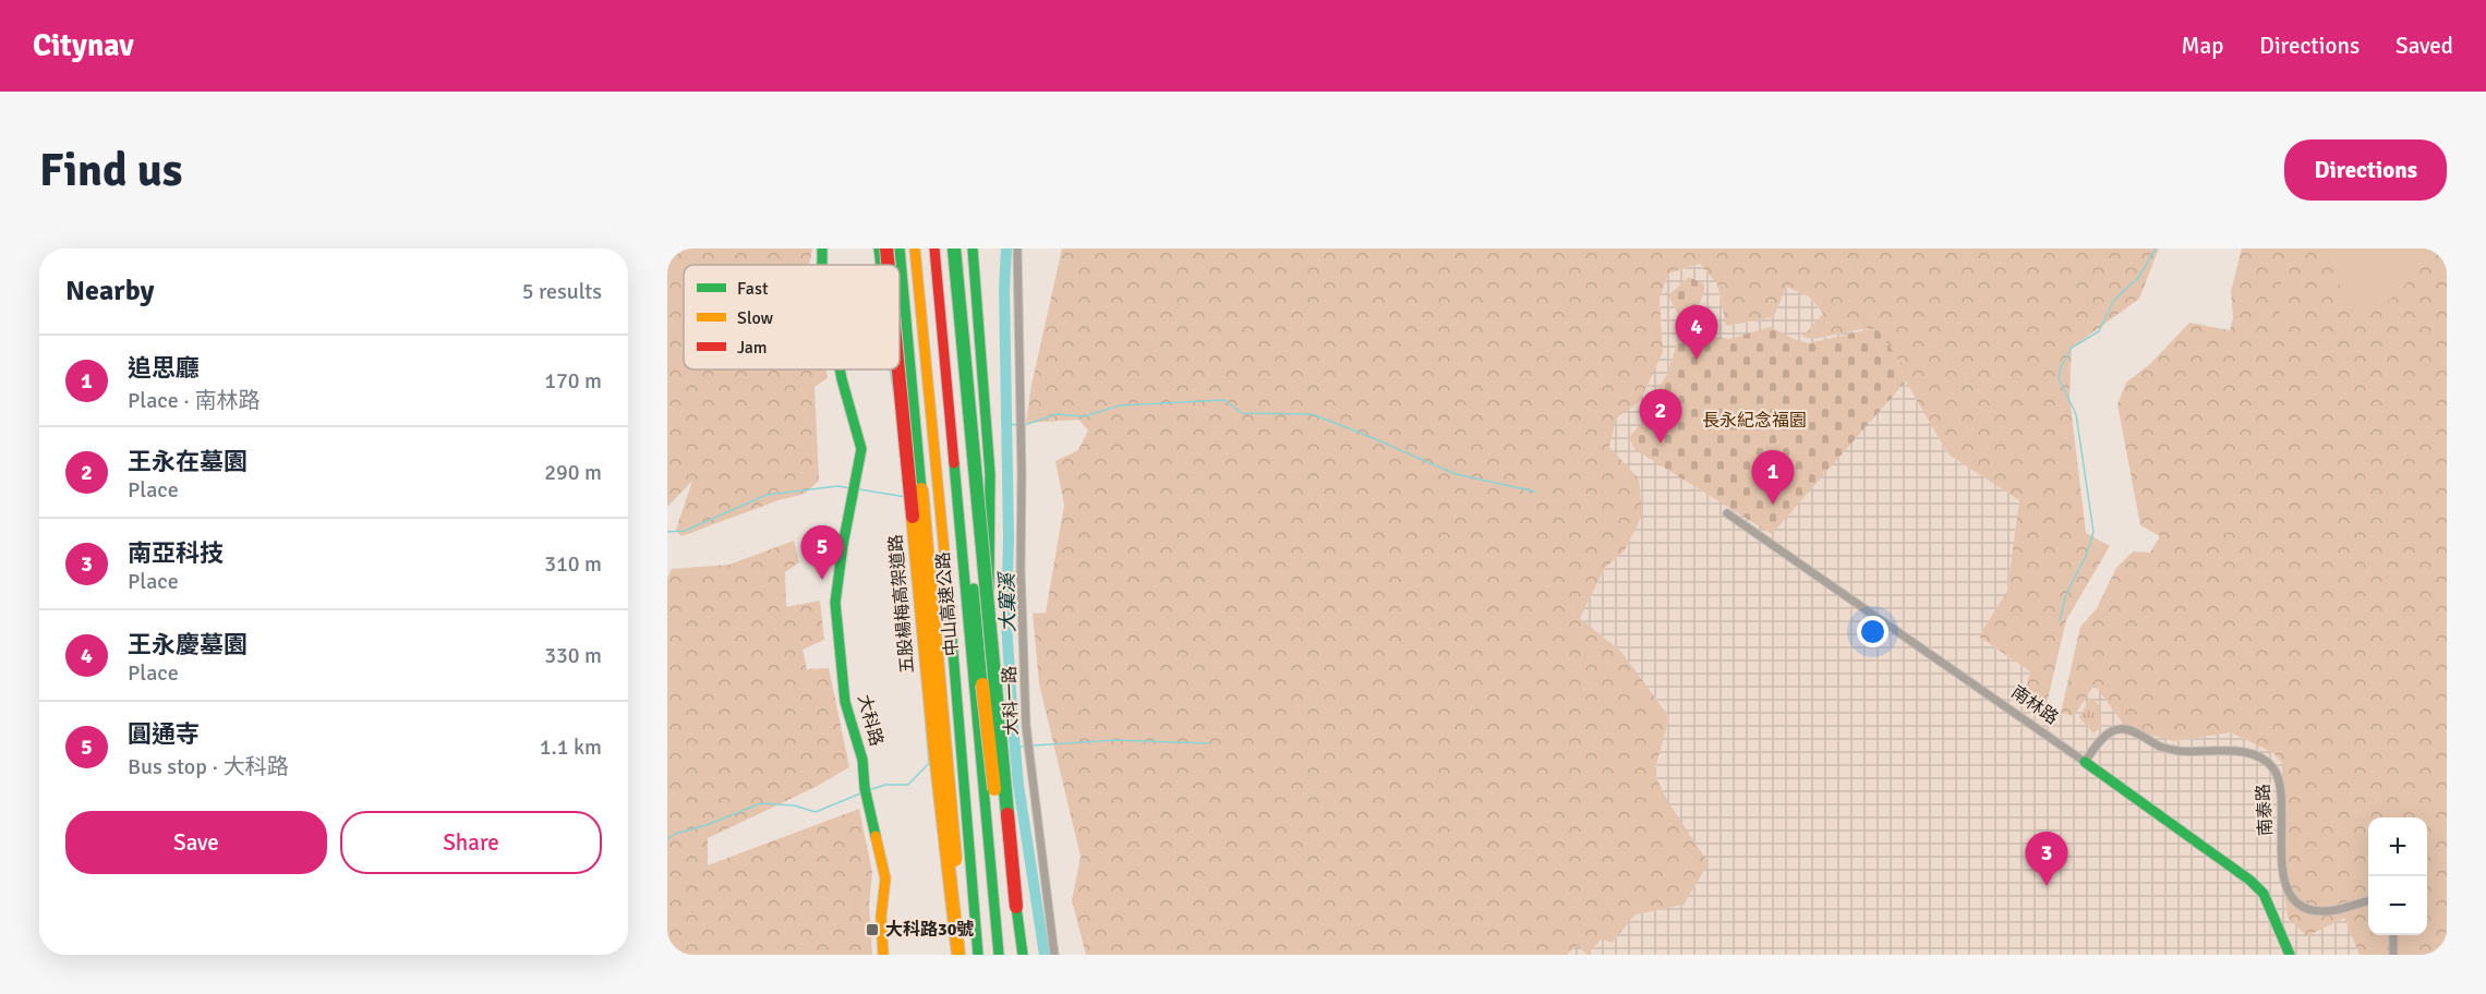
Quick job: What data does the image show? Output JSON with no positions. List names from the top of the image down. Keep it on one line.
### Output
{"streets":{"main road":["五股楊梅高架道路","中山高速公路","南林路","大科路"],"street":["大科一路","南泰路"]},"crossings":[["南林路","南泰路"]],"water":["大窠溪"],"parks":["長永紀念福園"],"places":{"transit":["大科路30號"]},"legend":["Fast","Slow","Jam"],"page":{"header":"Citynav","nav":["Map","Directions","Saved"],"buttons":["Directions",["Save","Share"]],"title":"Find us","heading":["Nearby","5 results"],"pins":["4","2","1","5","3"],"list":[{"mark":"1","name":"追思廳","note":"Place · 南林路","value":"170 m"},{"mark":"2","name":"王永在墓園","note":"Place","value":"290 m"},{"mark":"3","name":"南亞科技","note":"Place","value":"310 m"},{"mark":"4","name":"王永慶墓園","note":"Place","value":"330 m"},{"mark":"5","name":"圓通寺","note":"Bus stop · 大科路","value":"1.1 km"}],"map_buttons":["+","−"]}}
